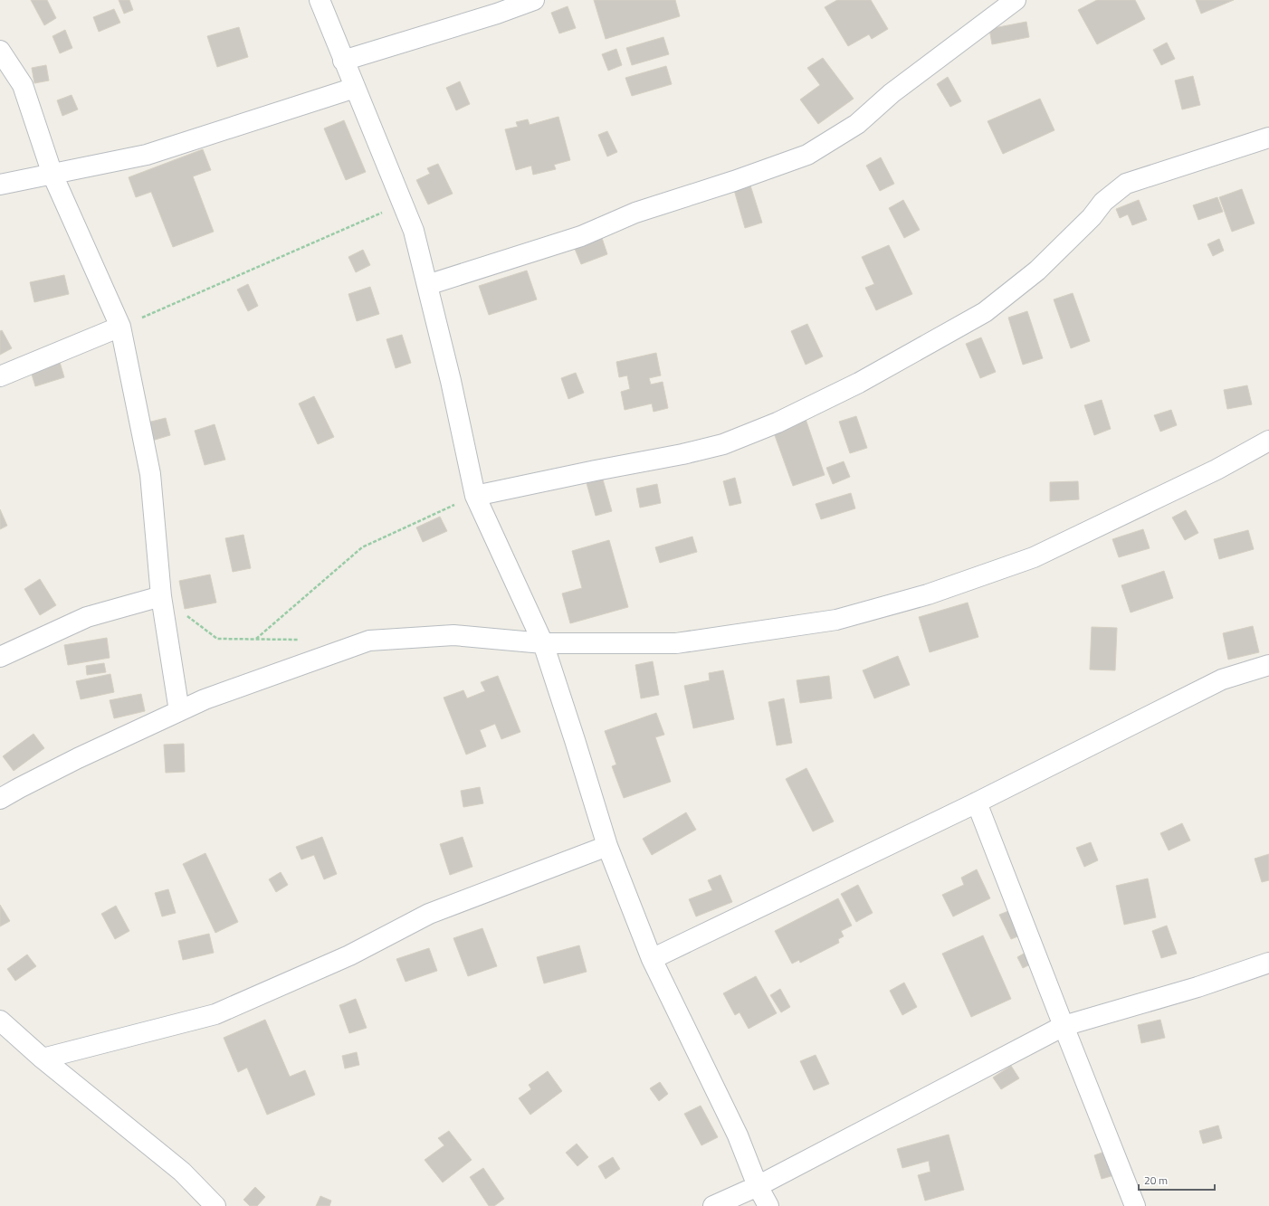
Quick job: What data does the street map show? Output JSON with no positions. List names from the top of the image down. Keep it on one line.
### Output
{"scale_bar":"20 m"}
